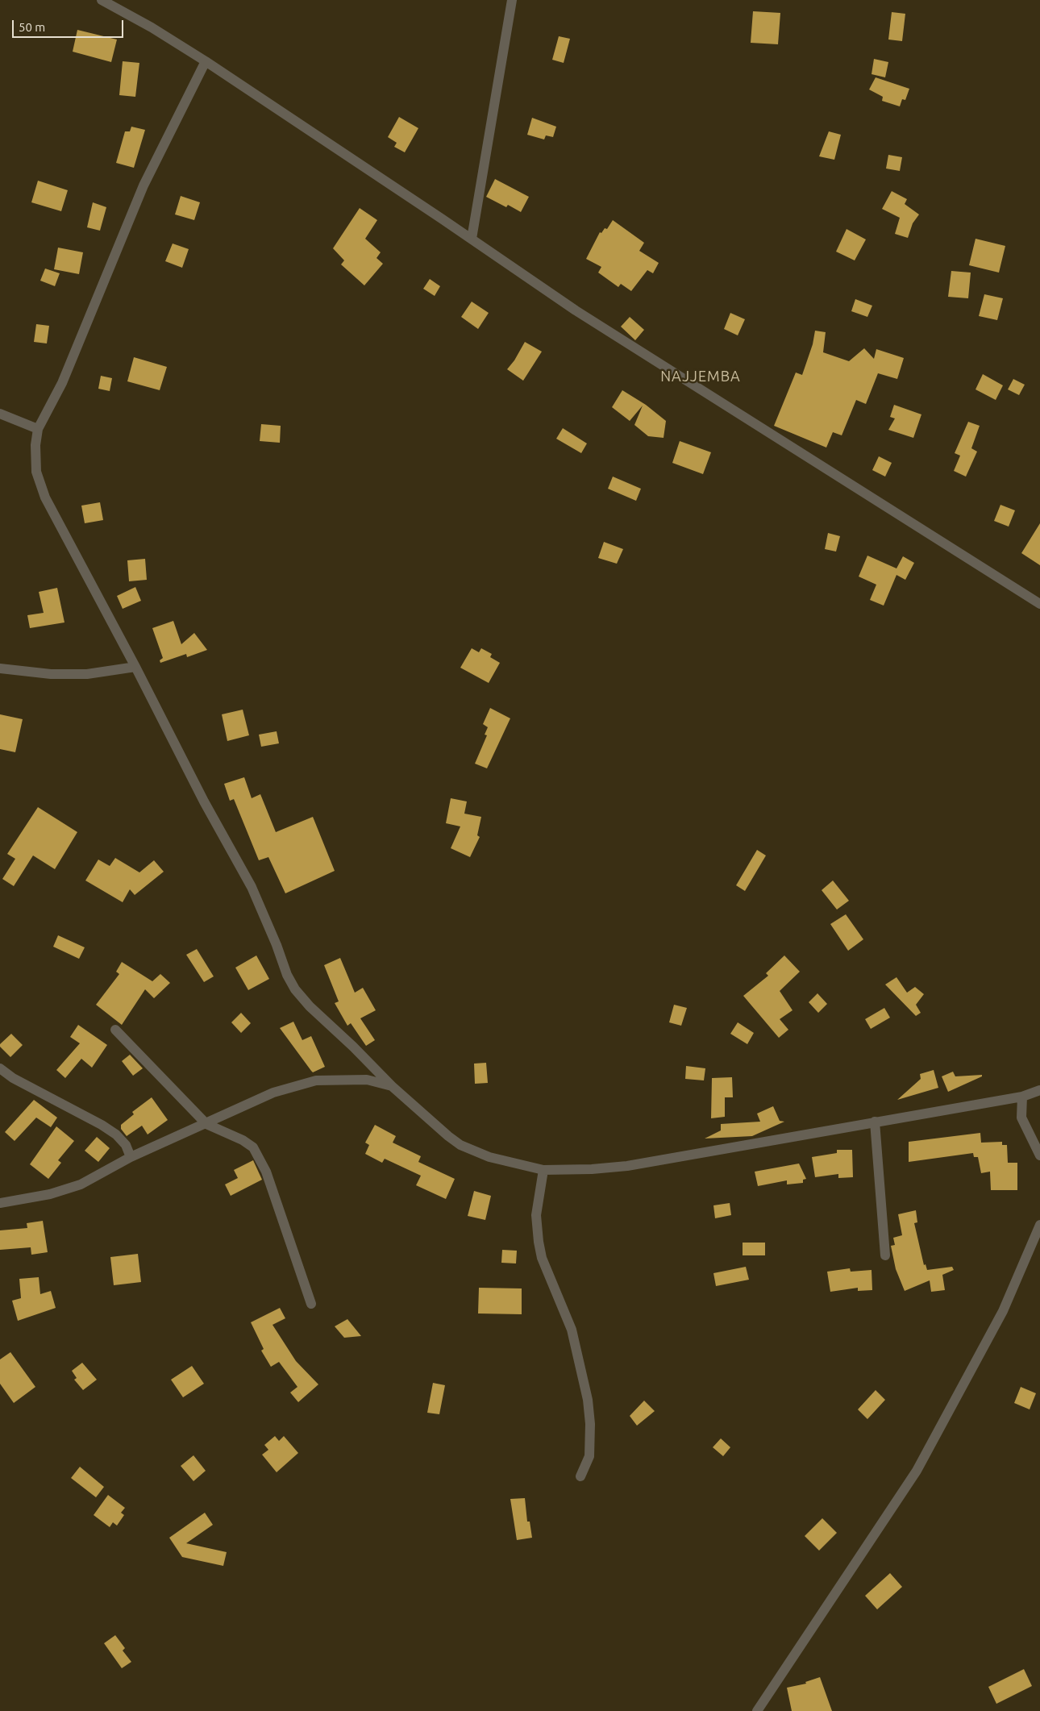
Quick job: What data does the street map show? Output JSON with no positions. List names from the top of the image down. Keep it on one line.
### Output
{"districts":["NAJJEMBA"],"scale_bar":"50 m"}
